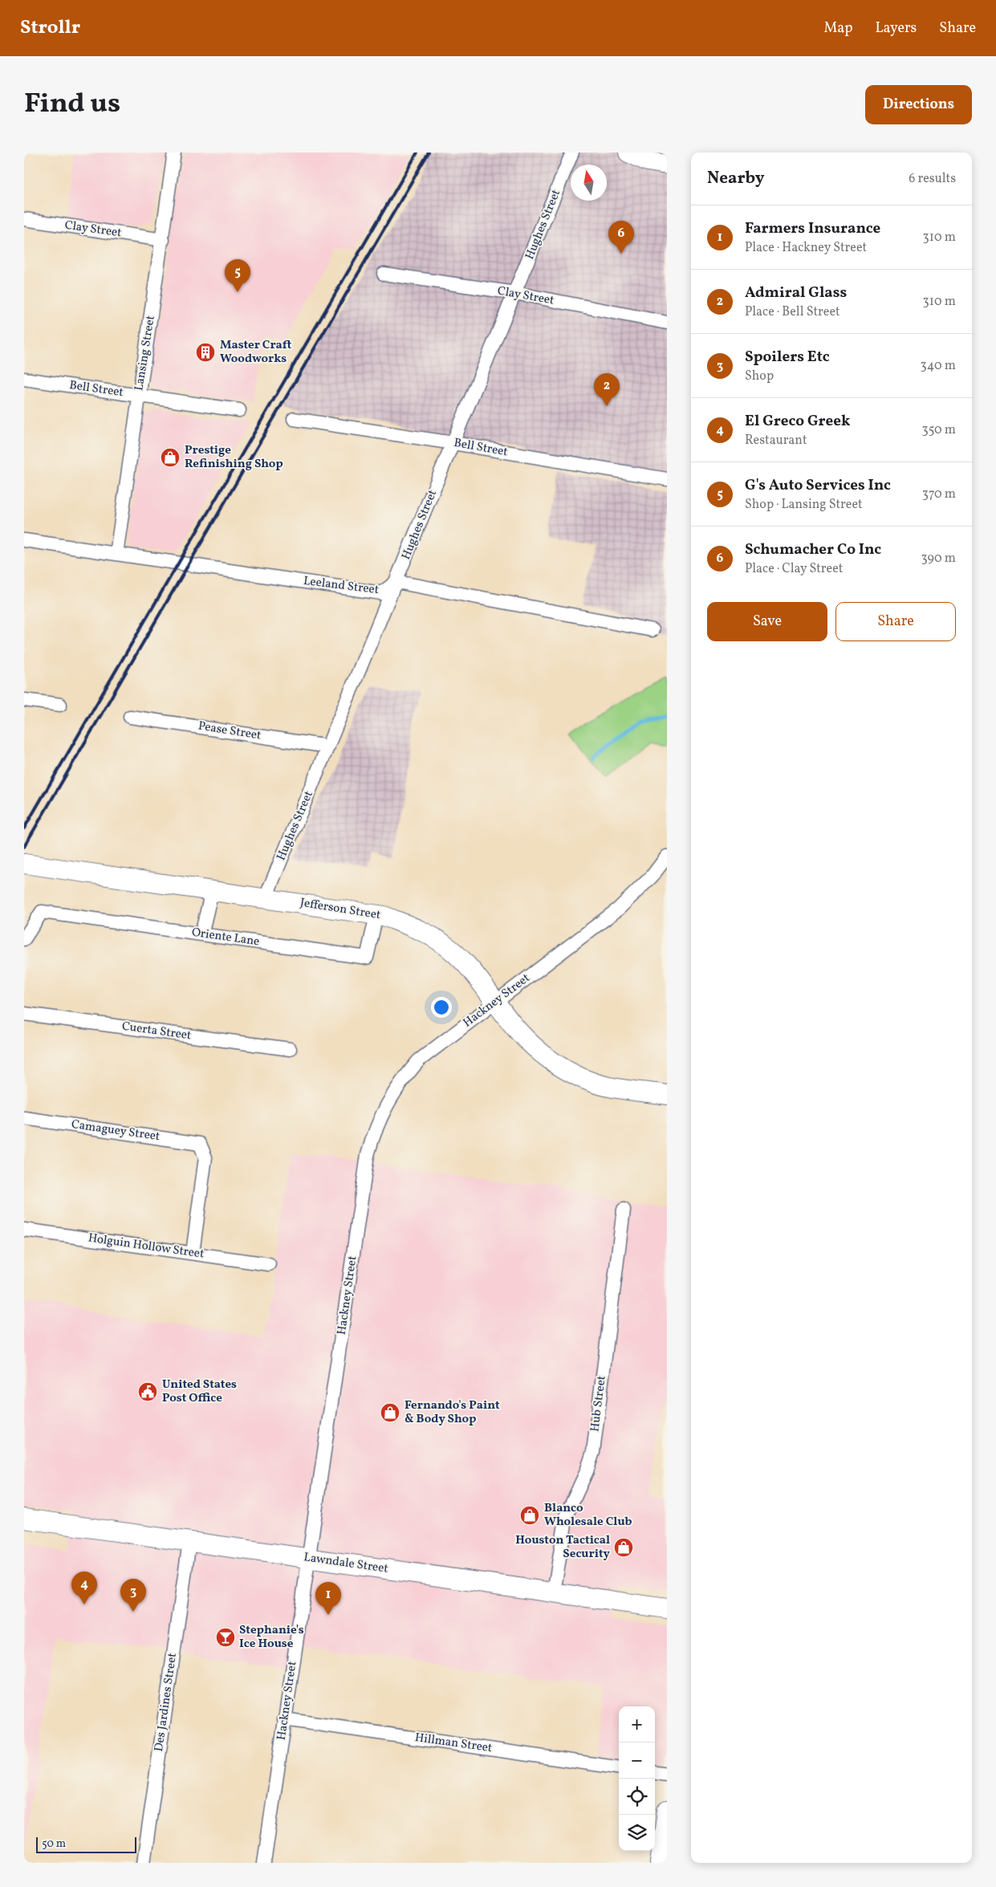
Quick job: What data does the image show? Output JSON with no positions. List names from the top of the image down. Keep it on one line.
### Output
{"streets":{"street":["Hughes Street","Clay Street","Lansing Street","Bell Street","Leeland Street","Pease Street","Jefferson Street","Oriente Lane","Hackney Street","Cuerta Street","Camaguey Street","Holguin Hollow Street","Hub Street","Lawndale Street","Des Jardines Street","Hillman Street"]},"crossings":[["Hughes Street","Clay Street"],["Hughes Street","Bell Street"],["Hughes Street","Leeland Street"],["Hughes Street","Pease Street"],["Hughes Street","Jefferson Street"],["Clay Street","Lansing Street"],["Lansing Street","Bell Street"],["Lansing Street","Leeland Street"],["Jefferson Street","Oriente Lane"],["Jefferson Street","Hackney Street"],["Hackney Street","Lawndale Street"],["Hackney Street","Hillman Street"],["Camaguey Street","Holguin Hollow Street"],["Hub Street","Lawndale Street"],["Lawndale Street","Des Jardines Street"]],"places":{"building":["Master Craft Woodworks"],"shop":["Prestige Refinishing Shop","Fernando's Paint & Body Shop","Blanco Wholesale Club","Houston Tactical Security"],"public building":["United States Post Office"],"bar":["Stephanie's Ice House"]},"scale_bar":"50 m","north":"top","page":{"header":"Strollr","nav":["Map","Layers","Share"],"title":"Find us","buttons":["Directions",["Save","Share"]],"heading":["Nearby","6 results"],"list":[{"mark":"1","name":"Farmers Insurance","note":"Place · Hackney Street","value":"310 m"},{"mark":"2","name":"Admiral Glass","note":"Place · Bell Street","value":"310 m"},{"mark":"3","name":"Spoilers Etc","note":"Shop","value":"340 m"},{"mark":"4","name":"El Greco Greek","note":"Restaurant","value":"350 m"},{"mark":"5","name":"G's Auto Services Inc","note":"Shop · Lansing Street","value":"370 m"},{"mark":"6","name":"Schumacher Co Inc","note":"Place · Clay Street","value":"390 m"}],"pins":["6","5","2","4","3","1"],"map_buttons":["+","−"],"scale":"50 m"}}
